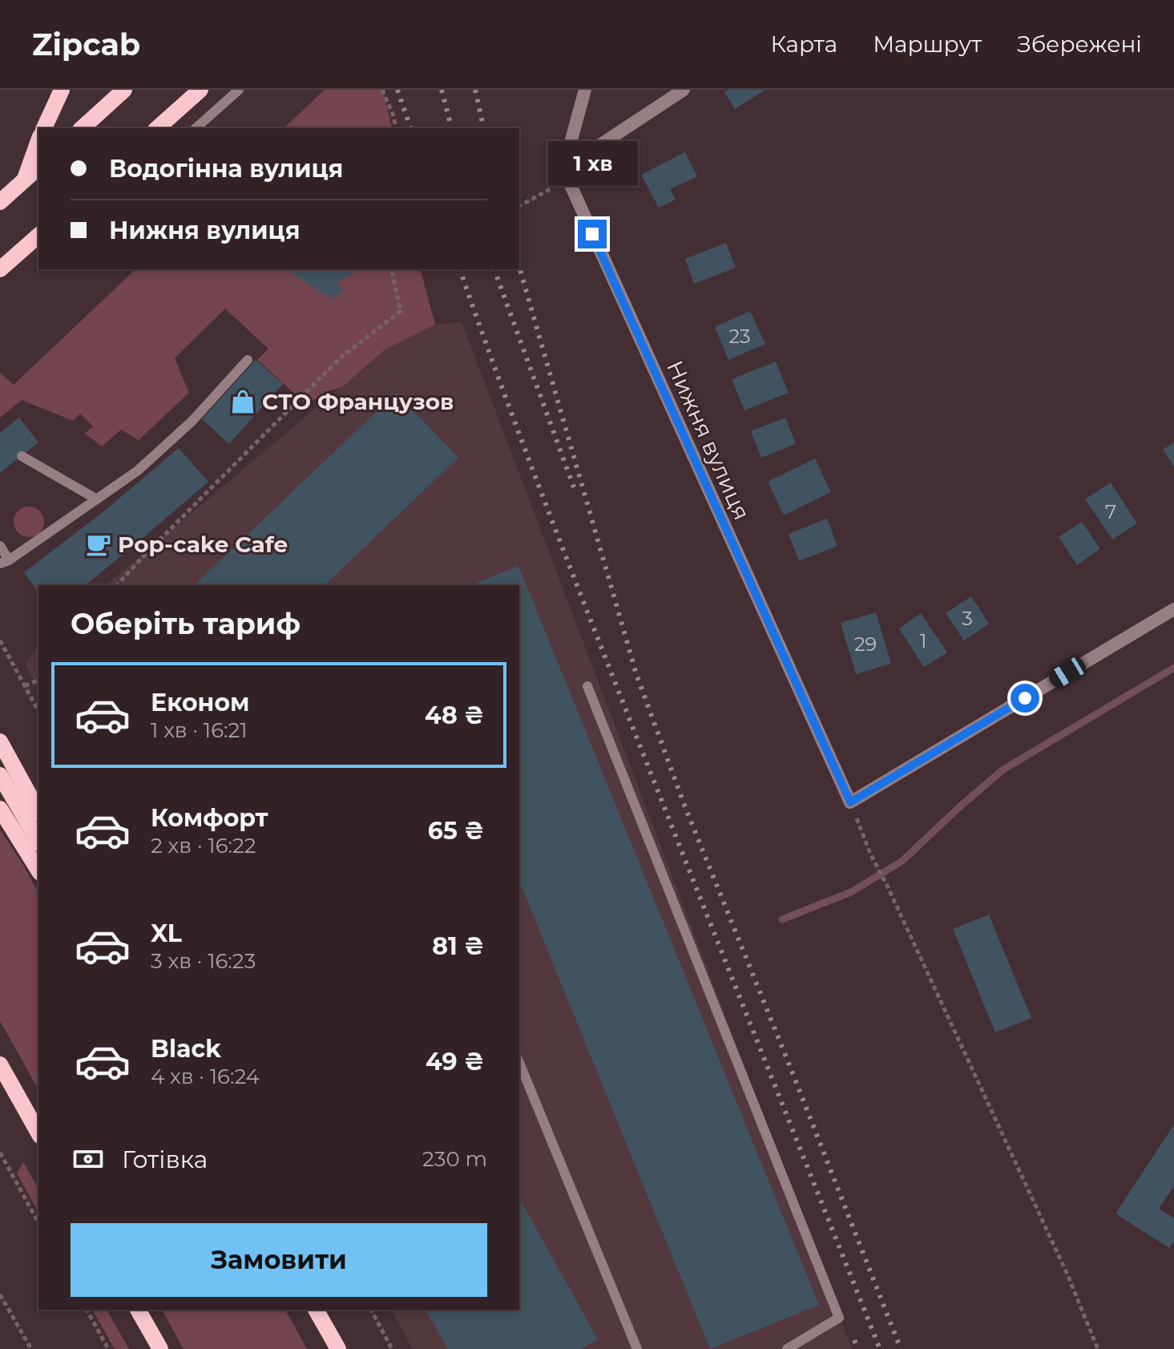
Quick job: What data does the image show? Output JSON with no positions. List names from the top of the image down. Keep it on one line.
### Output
{"streets":{"street":["Нижня вулиця"]},"places":{"shop":["СТО Французов"],"cafe":["Pop-cake Cafe"]},"house_numbers":["23","7","3","1","29"],"page":{"header":"Zipcab","nav":["Карта","Маршрут","Збережені"],"banner":["Водогінна вулиця","Нижня вулиця"],"bubble":"1 хв","heading":"Оберіть тариф","list":[{"name":"Економ","note":"1 хв · 16:21","value":"48 ₴"},{"name":"Комфорт","note":"2 хв · 16:22","value":"65 ₴"},{"name":"XL","note":"3 хв · 16:23","value":"81 ₴"},{"name":"Black","note":"4 хв · 16:24","value":"49 ₴"}],"pay":["Готівка","230 m"],"buttons":"Замовити"}}
